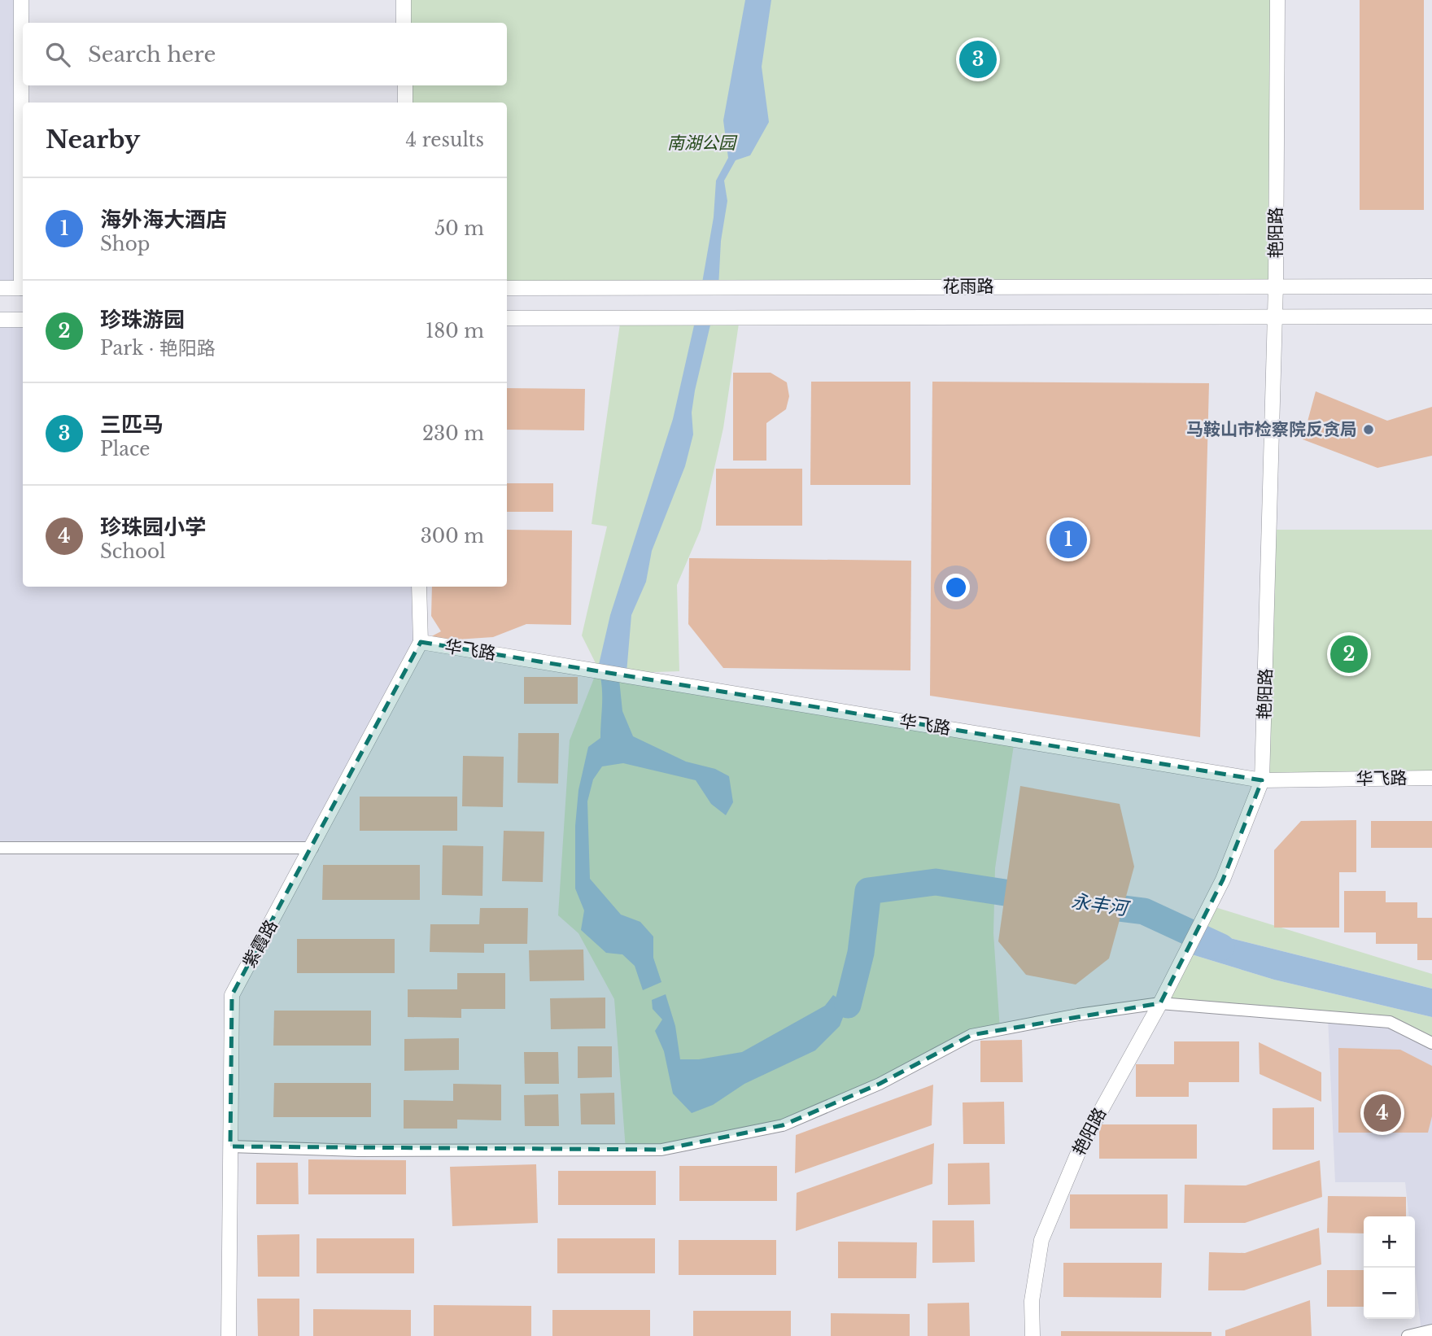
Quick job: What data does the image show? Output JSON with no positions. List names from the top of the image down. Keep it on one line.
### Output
{"streets":{"street":["艳阳路","花雨路","华飞路","紫霞路"]},"crossings":[["艳阳路","花雨路"],["艳阳路","华飞路"],["华飞路","紫霞路"]],"water":["永丰河"],"parks":["南湖公园"],"places":["马鞍山市检察院反贪局"],"page":{"search":"Search here","pins":["3","1","2","4"],"heading":["Nearby","4 results"],"list":[{"mark":"1","name":"海外海大酒店","note":"Shop","value":"50 m"},{"mark":"2","name":"珍珠游园","note":"Park · 艳阳路","value":"180 m"},{"mark":"3","name":"三匹马","note":"Place","value":"230 m"},{"mark":"4","name":"珍珠园小学","note":"School","value":"300 m"}],"map_buttons":["+","−"]}}
